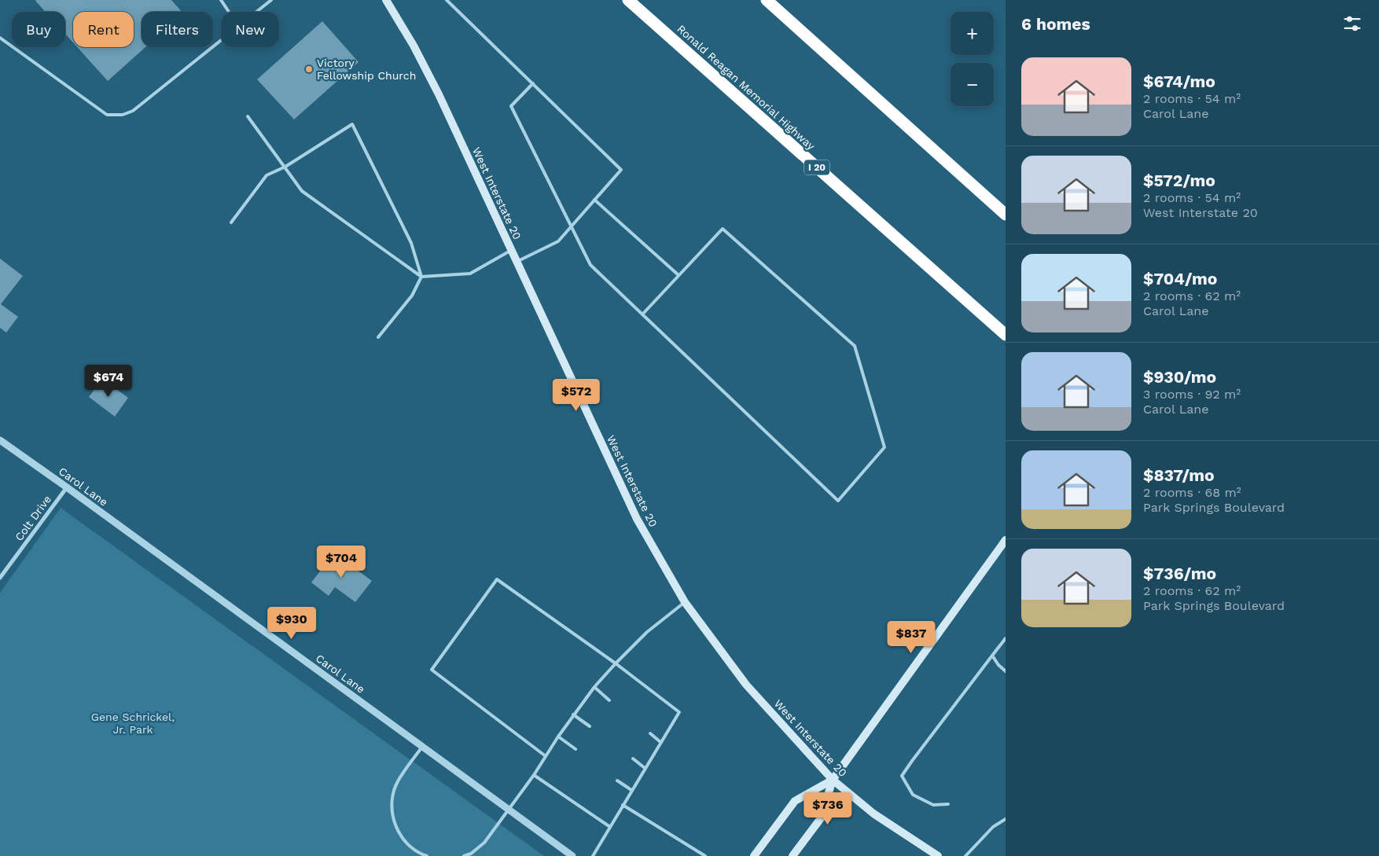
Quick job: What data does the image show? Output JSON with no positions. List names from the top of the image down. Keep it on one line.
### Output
{"streets":{"highway":["Ronald Reagan Memorial Highway","I 20"],"main road":["West Interstate 20"],"street":["Carol Lane","Colt Drive"]},"crossings":[["Carol Lane","Colt Drive"]],"parks":["Gene Schrickel, Jr. Park"],"places":["Victory Fellowship Church"],"page":{"heading":"6 homes","map_buttons":["+","−"],"chip":["Buy","Rent","Filters","New"],"list":[{"name":"$674/mo","note":"2 rooms · 54 m² · Carol Lane"},{"name":"$572/mo","note":"2 rooms · 54 m² · West Interstate 20"},{"name":"$704/mo","note":"2 rooms · 62 m² · Carol Lane"},{"name":"$930/mo","note":"3 rooms · 92 m² · Carol Lane"},{"name":"$837/mo","note":"2 rooms · 68 m² · Park Springs Boulevard"},{"name":"$736/mo","note":"2 rooms · 62 m² · Park Springs Boulevard"}],"price":["$674","$572","$704","$930","$837","$736"]}}
